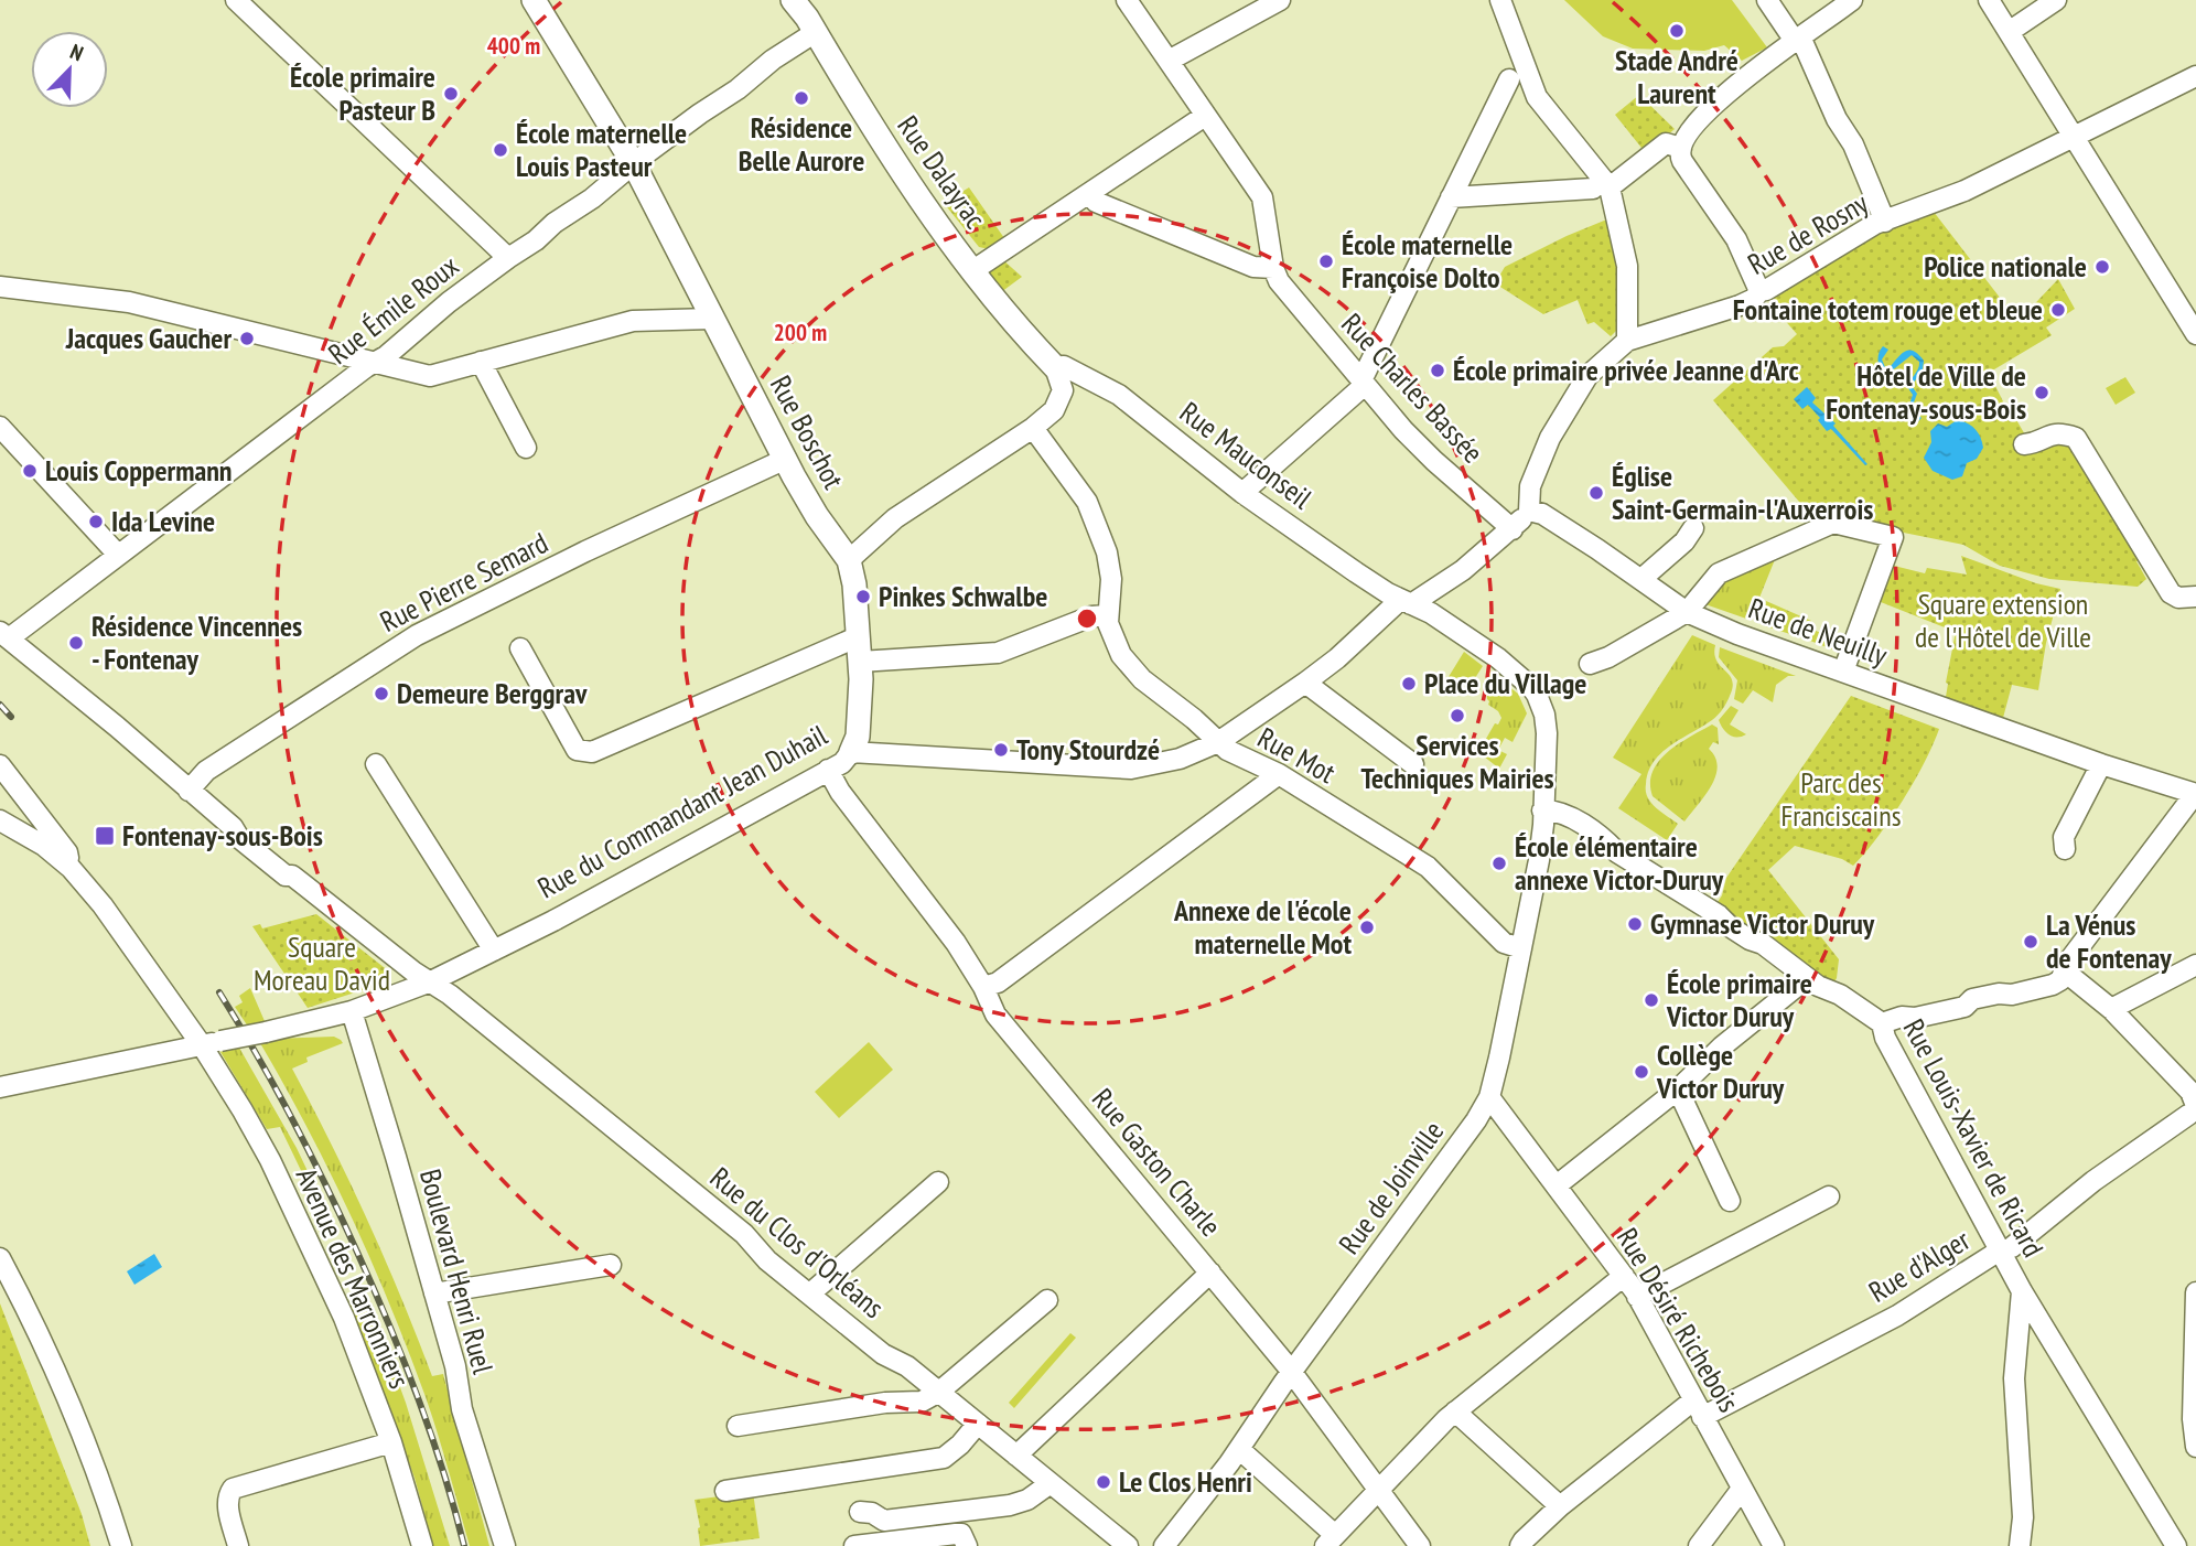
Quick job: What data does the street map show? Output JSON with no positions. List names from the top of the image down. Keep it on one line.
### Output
{"streets":{"main road":["Rue Dalayrac","Rue Boschot","Rue du Commandant Jean Duhail"],"street":["Rue de Rosny","Rue Émile Roux","Rue Charles Bassée","Rue Mauconseil","Rue Pierre Semard","Rue de Neuilly","Rue Mot","Rue Louis-Xavier de Ricard","Rue Gaston Charle","Rue de Joinville","Rue du Clos d'Orléans","Rue d'Alger","Boulevard Henri Ruel","Avenue des Marronniers","Rue Désiré Richebois"]},"crossings":[["Rue Dalayrac","Rue Émile Roux"],["Rue Dalayrac","Rue Mauconseil"],["Rue de Rosny","Rue de Neuilly"],["Rue Émile Roux","Rue Boschot"],["Rue Émile Roux","Rue du Clos d'Orléans"],["Rue Boschot","Rue Pierre Semard"],["Rue Boschot","Rue du Commandant Jean Duhail"],["Rue Mauconseil","Rue Louis-Xavier de Ricard"],["Rue Mauconseil","Rue de Joinville"],["Rue Pierre Semard","Rue du Clos d'Orléans"],["Rue Mot","Rue de Joinville"],["Rue du Commandant Jean Duhail","Rue Gaston Charle"],["Rue du Commandant Jean Duhail","Rue du Clos d'Orléans"],["Rue du Commandant Jean Duhail","Boulevard Henri Ruel"],["Rue du Commandant Jean Duhail","Avenue des Marronniers"],["Rue Louis-Xavier de Ricard","Rue de Joinville"],["Rue Louis-Xavier de Ricard","Rue d'Alger"],["Rue Gaston Charle","Rue de Joinville"],["Rue de Joinville","Rue Désiré Richebois"],["Rue d'Alger","Rue Désiré Richebois"]],"parks":["Square extension de l'Hôtel de Ville","Parc des Franciscains","Square Moreau David"],"places":{"other":["Stade André Laurent","École primaire Pasteur B","Résidence Belle Aurore","École maternelle Louis Pasteur","École maternelle Françoise Dolto","Police nationale","Fontaine totem rouge et bleue","Jacques Gaucher","École primaire privée Jeanne d'Arc","Hôtel de Ville de Fontenay-sous-Bois","Louis Coppermann","Église Saint-Germain-l'Auxerrois","Ida Levine","Pinkes Schwalbe","Résidence Vincennes - Fontenay","Place du Village","Demeure Berggrav","Services Techniques Mairies","Tony Stourdzé","École élémentaire annexe Victor-Duruy","Gymnase Victor Duruy","Annexe de l'école maternelle Mot","La Vénus de Fontenay","École primaire Victor Duruy","Collège Victor Duruy","Le Clos Henri"],"transit":["Fontenay-sous-Bois"]},"north":"top right","rings":["400 m","200 m"]}
